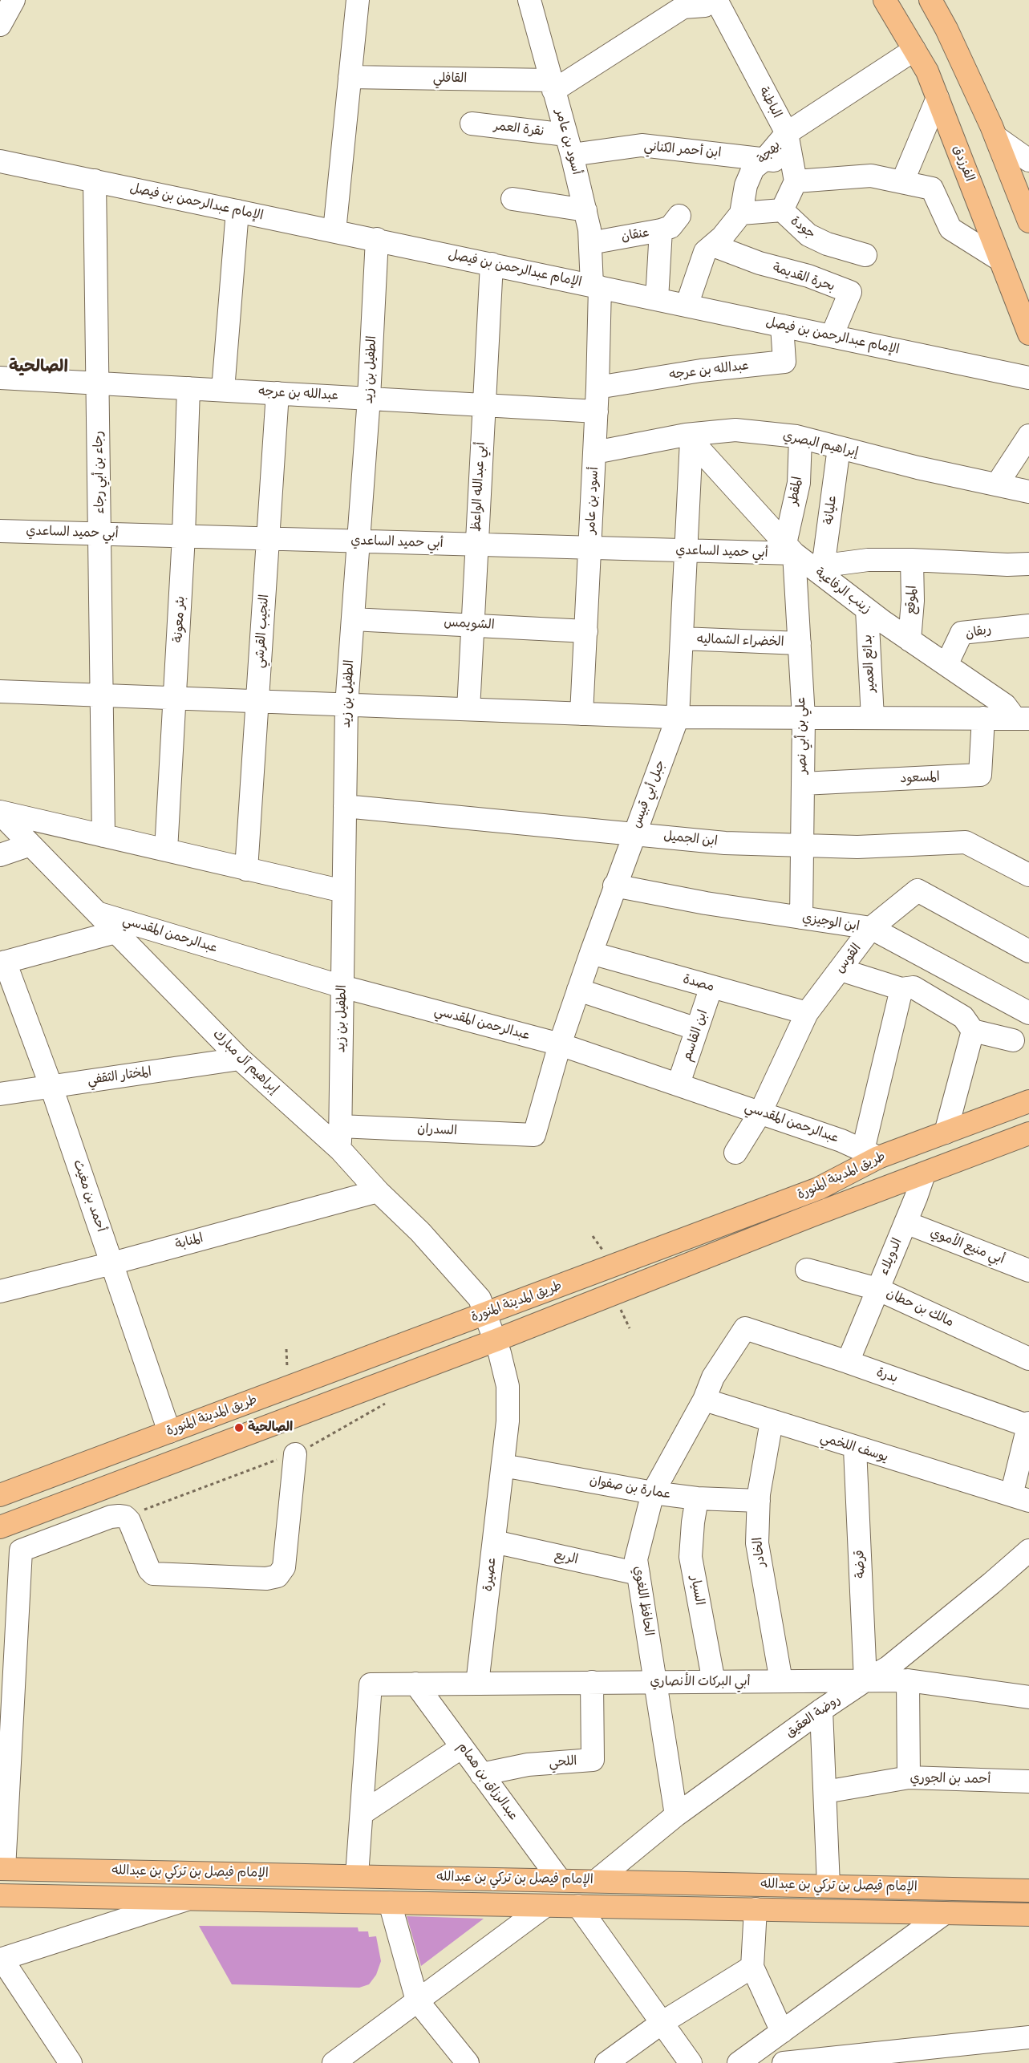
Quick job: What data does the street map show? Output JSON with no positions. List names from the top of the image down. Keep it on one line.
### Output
{"streets":{"main road":["الفرزدق","طريق المدينة المنورة","الإمام فيصل بن تركي بن عبدالله"],"street":["القافلي","الباطنة","نقرة العمر","أسود بن عامر","ابن أحمر الكناني","بهجة","الإمام عبدالرحمن بن فيصل","جودة","عنقان","بحرة القديمة","الطفيل بن زيد","عبدالله بن عرجه","إبراهيم البصري","رجاء بن أبي رجاء","أبي عبدالله الواعظ","المقطر","عليانة","أبي حميد الساعدي","زينب الرفاعية","الموقع","بئر معونة","الشويمس","النجيب القرشي","ربقان","الخضراء الشماليه","بدائع العمير","علي بن أبي نصر","المسعود","جبل أبي قبيس","ابن الجميل","ابن الوجيزي","عبدالرحمن المقدسي","القوس","مصدة","ابن القاسم","إبراهيم آل مبارك","المختار الثقفي","السدران","أحمد بن مغيث","المنابة","أبي منيع الأموي","الدويلاء","مالك بن حطان","بدرة","يوسف اللخمي","عمارة بن صفوان","الخادر","الريع","قرضة","عصيرة","السيار","الحافظ اللغوي","أبي البركات الأنصاري","روضة العقيق","اللحي","أحمد بن الجوري","عبدالرزاق بن همام"]},"crossings":[["القافلي","أسود بن عامر"],["الباطنة","ابن أحمر الكناني"],["الباطنة","بهجة"],["نقرة العمر","أسود بن عامر"],["نقرة العمر","ابن أحمر الكناني"],["أسود بن عامر","ابن أحمر الكناني"],["أسود بن عامر","الإمام عبدالرحمن بن فيصل"],["أسود بن عامر","عنقان"],["أسود بن عامر","عبدالله بن عرجه"],["أسود بن عامر","إبراهيم البصري"],["أسود بن عامر","أبي حميد الساعدي"],["أسود بن عامر","الشويمس"],["ابن أحمر الكناني","بهجة"],["ابن أحمر الكناني","الفرزدق"],["بهجة","الفرزدق"],["بهجة","الإمام عبدالرحمن بن فيصل"],["بهجة","جودة"],["بهجة","بحرة القديمة"],["الإمام عبدالرحمن بن فيصل","عنقان"],["الإمام عبدالرحمن بن فيصل","بحرة القديمة"],["الإمام عبدالرحمن بن فيصل","الطفيل بن زيد"],["الإمام عبدالرحمن بن فيصل","عبدالله بن عرجه"],["الإمام عبدالرحمن بن فيصل","رجاء بن أبي رجاء"],["الإمام عبدالرحمن بن فيصل","أبي عبدالله الواعظ"],["الطفيل بن زيد","عبدالله بن عرجه"],["الطفيل بن زيد","أبي حميد الساعدي"],["الطفيل بن زيد","الشويمس"],["الطفيل بن زيد","ابن الجميل"],["الطفيل بن زيد","عبدالرحمن المقدسي"],["الطفيل بن زيد","إبراهيم آل مبارك"],["الطفيل بن زيد","السدران"],["عبدالله بن عرجه","رجاء بن أبي رجاء"],["عبدالله بن عرجه","أبي عبدالله الواعظ"],["عبدالله بن عرجه","بئر معونة"],["عبدالله بن عرجه","النجيب القرشي"],["إبراهيم البصري","المقطر"],["إبراهيم البصري","عليانة"],["رجاء بن أبي رجاء","أبي حميد الساعدي"],["أبي عبدالله الواعظ","أبي حميد الساعدي"],["أبي عبدالله الواعظ","الشويمس"],["المقطر","أبي حميد الساعدي"],["المقطر","زينب الرفاعية"],["المقطر","علي بن أبي نصر"],["عليانة","زينب الرفاعية"],["أبي حميد الساعدي","زينب الرفاعية"],["أبي حميد الساعدي","بئر معونة"],["أبي حميد الساعدي","النجيب القرشي"],["أبي حميد الساعدي","علي بن أبي نصر"],["أبي حميد الساعدي","جبل أبي قبيس"],["زينب الرفاعية","الموقع"],["زينب الرفاعية","ربقان"],["زينب الرفاعية","بدائع العمير"],["زينب الرفاعية","علي بن أبي نصر"],["زينب الرفاعية","جبل أبي قبيس"],["الخضراء الشماليه","علي بن أبي نصر"],["الخضراء الشماليه","جبل أبي قبيس"],["علي بن أبي نصر","المسعود"],["علي بن أبي نصر","ابن الجميل"],["علي بن أبي نصر","ابن الوجيزي"],["جبل أبي قبيس","ابن الجميل"],["جبل أبي قبيس","ابن الوجيزي"],["جبل أبي قبيس","عبدالرحمن المقدسي"],["جبل أبي قبيس","مصدة"],["جبل أبي قبيس","السدران"],["ابن الوجيزي","القوس"],["عبدالرحمن المقدسي","القوس"],["عبدالرحمن المقدسي","ابن القاسم"],["عبدالرحمن المقدسي","إبراهيم آل مبارك"],["عبدالرحمن المقدسي","طريق المدينة المنورة"],["عبدالرحمن المقدسي","أحمد بن مغيث"],["القوس","مصدة"],["مصدة","ابن القاسم"],["إبراهيم آل مبارك","المختار الثقفي"],["إبراهيم آل مبارك","طريق المدينة المنورة"],["إبراهيم آل مبارك","المنابة"],["إبراهيم آل مبارك","عصيرة"],["المختار الثقفي","أحمد بن مغيث"],["طريق المدينة المنورة","أحمد بن مغيث"],["طريق المدينة المنورة","الدويلاء"],["طريق المدينة المنورة","عصيرة"],["أحمد بن مغيث","المنابة"],["أبي منيع الأموي","الدويلاء"],["الدويلاء","مالك بن حطان"],["الدويلاء","بدرة"],["بدرة","يوسف اللخمي"],["بدرة","الحافظ اللغوي"],["يوسف اللخمي","الخادر"],["يوسف اللخمي","قرضة"],["يوسف اللخمي","الحافظ اللغوي"],["عمارة بن صفوان","الخادر"],["عمارة بن صفوان","عصيرة"],["عمارة بن صفوان","السيار"],["عمارة بن صفوان","الحافظ اللغوي"],["الخادر","أبي البركات الأنصاري"],["الريع","عصيرة"],["الريع","الحافظ اللغوي"],["قرضة","أبي البركات الأنصاري"],["قرضة","روضة العقيق"],["عصيرة","أبي البركات الأنصاري"],["السيار","أبي البركات الأنصاري"],["الحافظ اللغوي","أبي البركات الأنصاري"],["الحافظ اللغوي","روضة العقيق"],["أبي البركات الأنصاري","روضة العقيق"],["أبي البركات الأنصاري","اللحي"],["أبي البركات الأنصاري","عبدالرزاق بن همام"],["روضة العقيق","الإمام فيصل بن تركي بن عبدالله"],["اللحي","عبدالرزاق بن همام"],["عبدالرزاق بن همام","الإمام فيصل بن تركي بن عبدالله"]],"districts":["الصالحية"],"places":["الصالحية"]}
